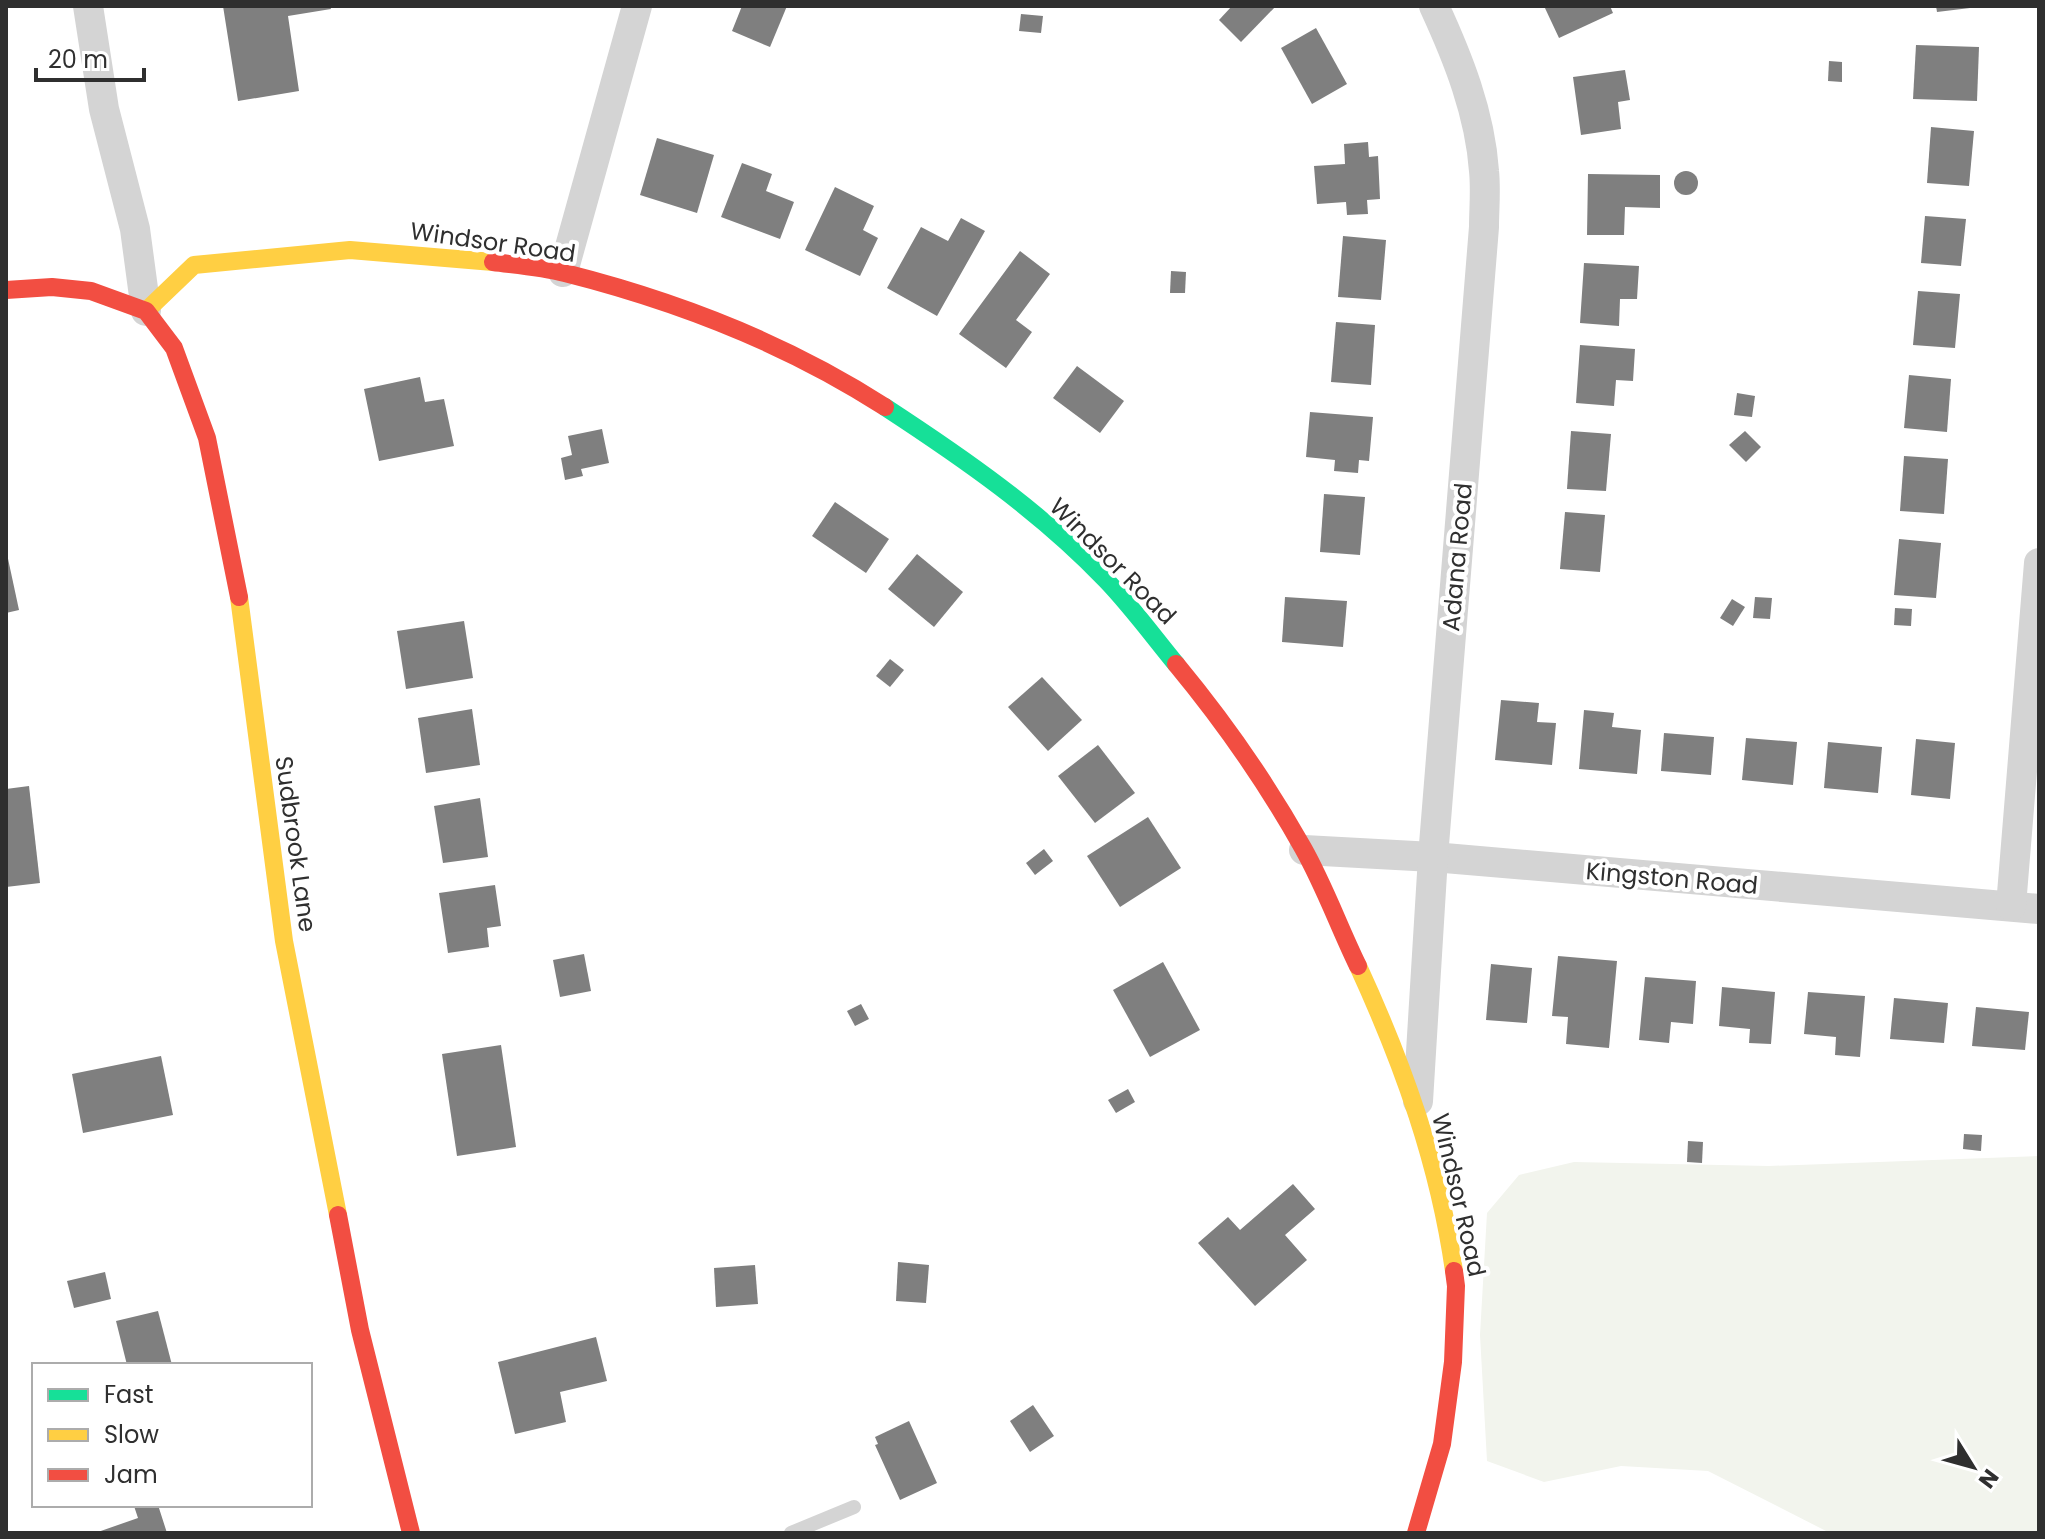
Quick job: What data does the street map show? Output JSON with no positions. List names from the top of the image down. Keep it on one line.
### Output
{"streets":{"street":["Windsor Road","Adana Road","Sudbrook Lane","Kingston Road"]},"crossings":[["Windsor Road","Adana Road"],["Windsor Road","Sudbrook Lane"],["Windsor Road","Kingston Road"],["Adana Road","Kingston Road"]],"legend":["Fast","Slow","Jam"],"scale_bar":"20 m","north":"bottom right"}
